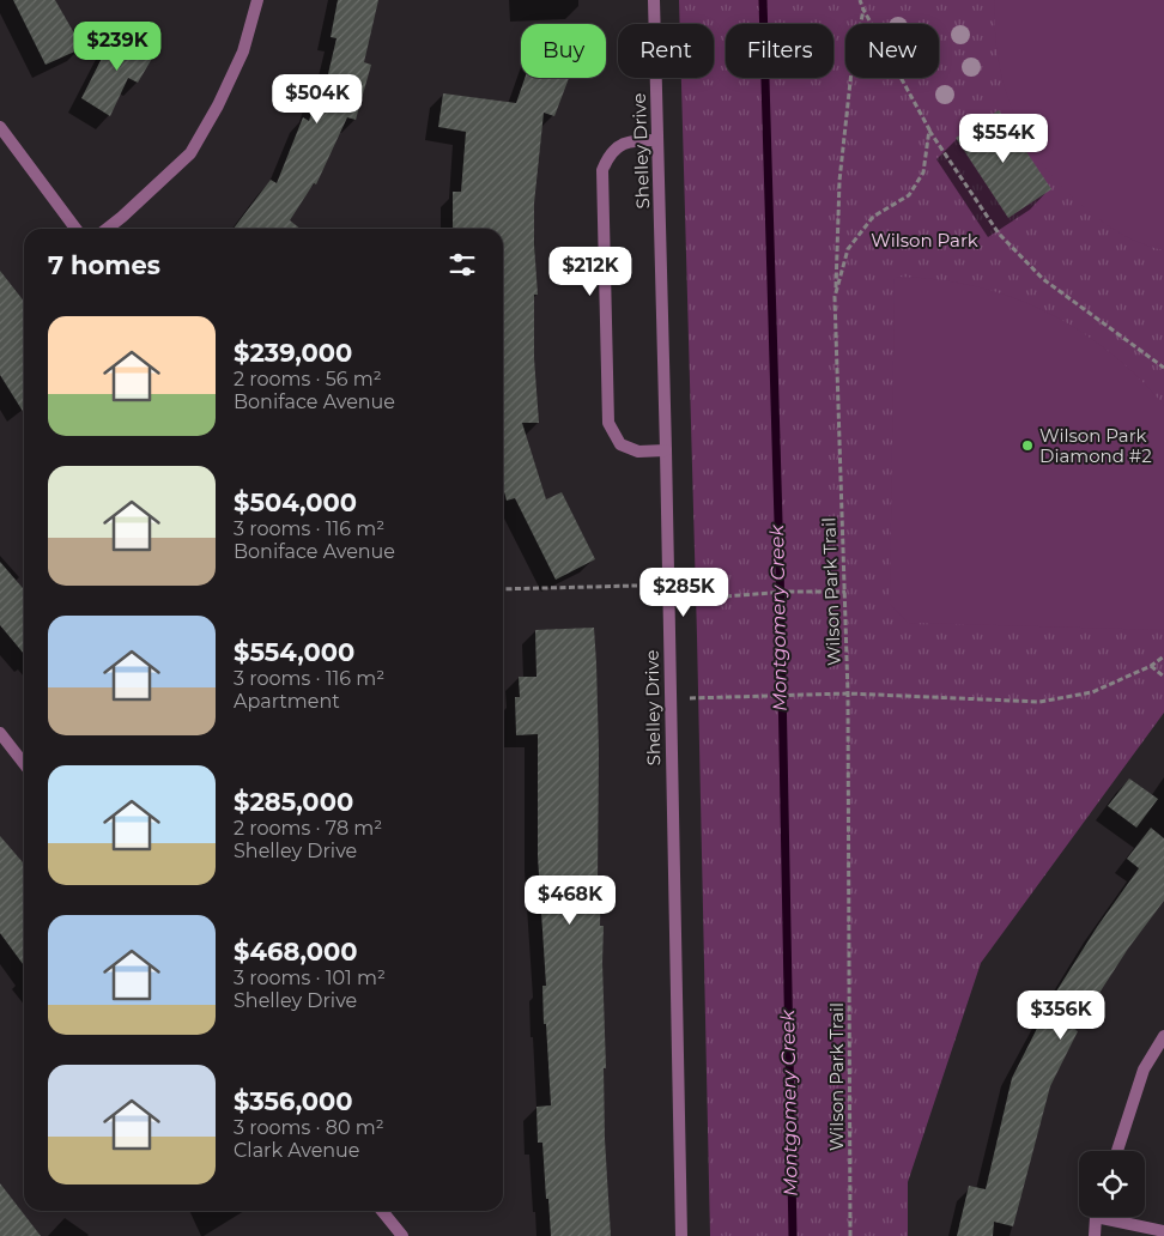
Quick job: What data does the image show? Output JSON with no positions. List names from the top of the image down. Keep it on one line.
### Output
{"streets":{"street":["Shelley Drive"],"path":["Wilson Park Trail"]},"water":["Montgomery Creek"],"parks":["Wilson Park"],"places":["Wilson Park Diamond #2"],"page":{"price":["$239K","$504K","$554K","$212K","$285K","$468K","$356K"],"chip":["Buy","Rent","Filters","New"],"heading":"7 homes","list":[{"name":"$239,000","note":"2 rooms · 56 m² · Boniface Avenue"},{"name":"$504,000","note":"3 rooms · 116 m² · Boniface Avenue"},{"name":"$554,000","note":"3 rooms · 116 m² · Apartment"},{"name":"$285,000","note":"2 rooms · 78 m² · Shelley Drive"},{"name":"$468,000","note":"3 rooms · 101 m² · Shelley Drive"},{"name":"$356,000","note":"3 rooms · 80 m² · Clark Avenue"}]}}
